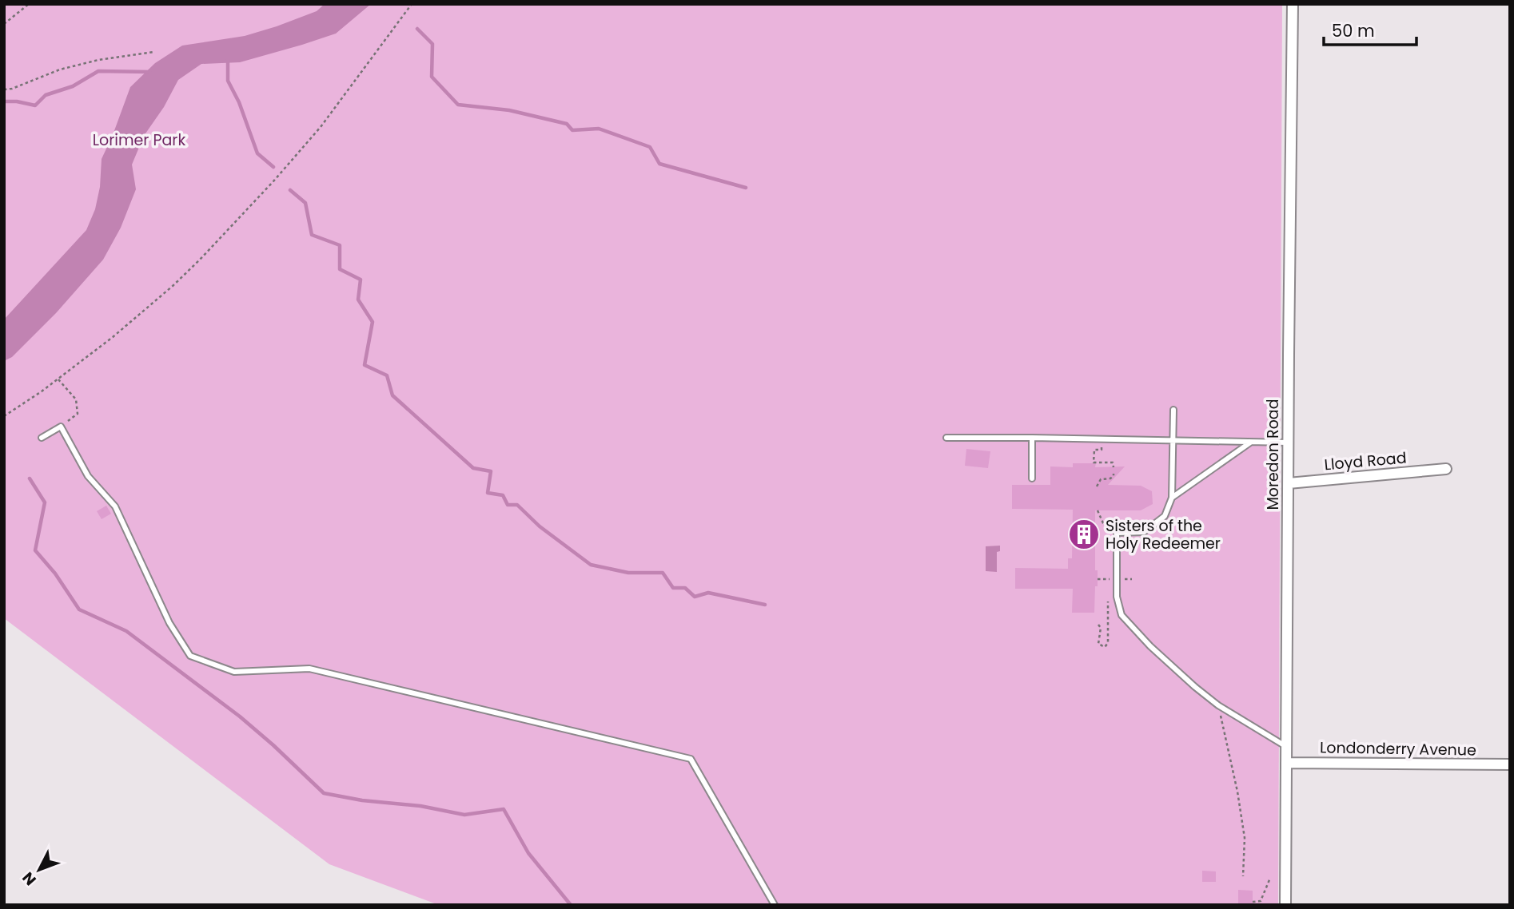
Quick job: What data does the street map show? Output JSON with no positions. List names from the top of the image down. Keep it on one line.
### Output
{"streets":{"street":["Moredon Road","Lloyd Road","Londonderry Avenue"]},"crossings":[["Moredon Road","Lloyd Road"],["Moredon Road","Londonderry Avenue"]],"parks":["Lorimer Park"],"places":{"building":["Sisters of the Holy Redeemer"]},"scale_bar":"50 m","north":"bottom left"}
